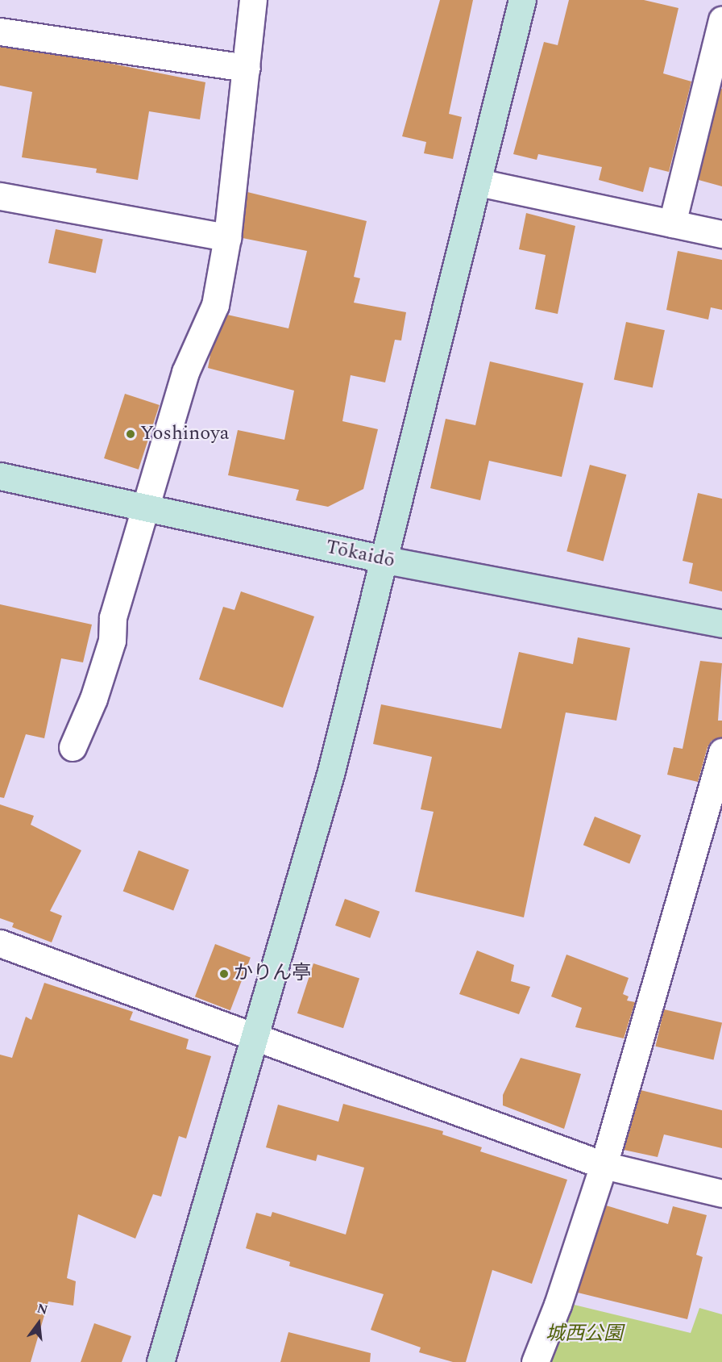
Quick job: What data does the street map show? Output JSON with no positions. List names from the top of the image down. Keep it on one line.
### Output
{"streets":{"street":["Tōkaidō"]},"parks":["城西公園"],"places":["Yoshinoya","かりん亭"],"north":"top"}
